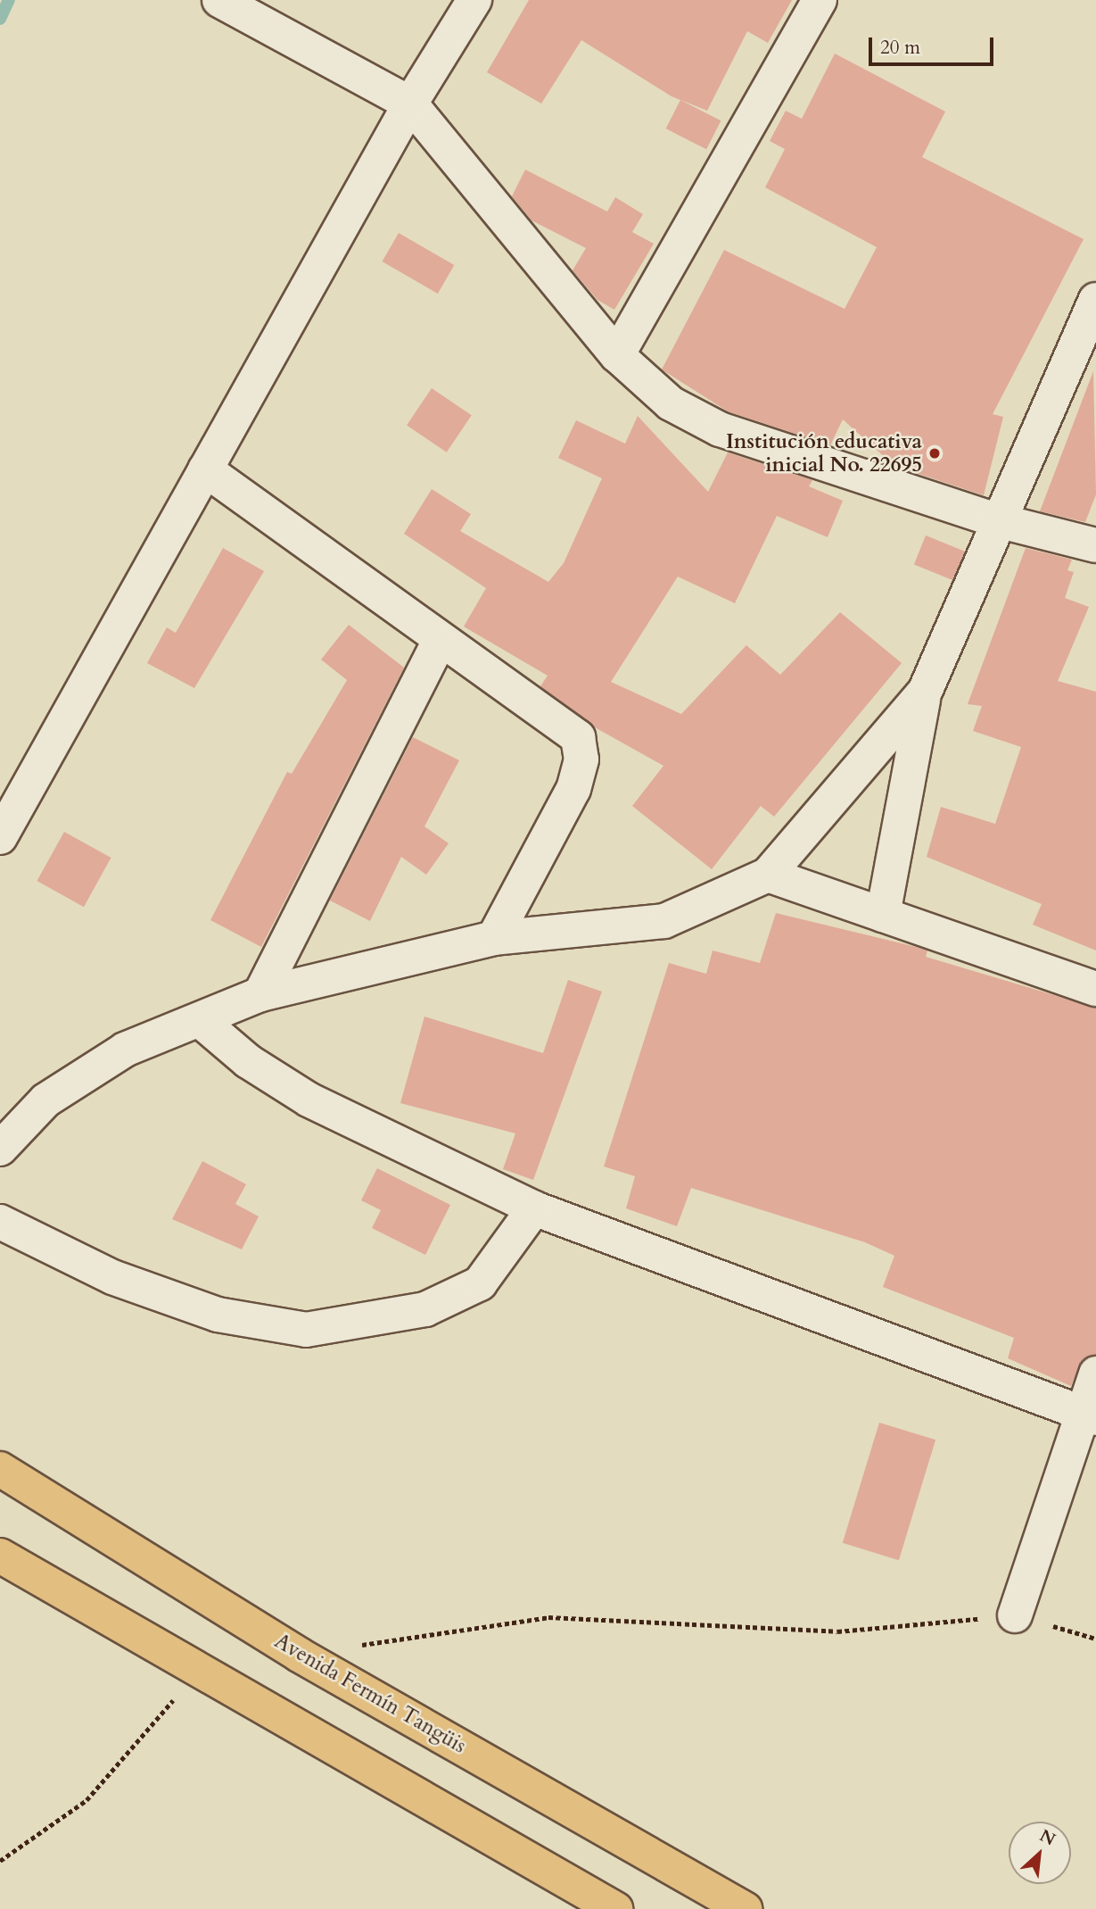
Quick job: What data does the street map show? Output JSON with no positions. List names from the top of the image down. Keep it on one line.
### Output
{"streets":{"main road":["Avenida Fermín Tangüis"]},"places":["Institución educativa inicial No. 22695"],"scale_bar":"20 m","north":"top right"}
